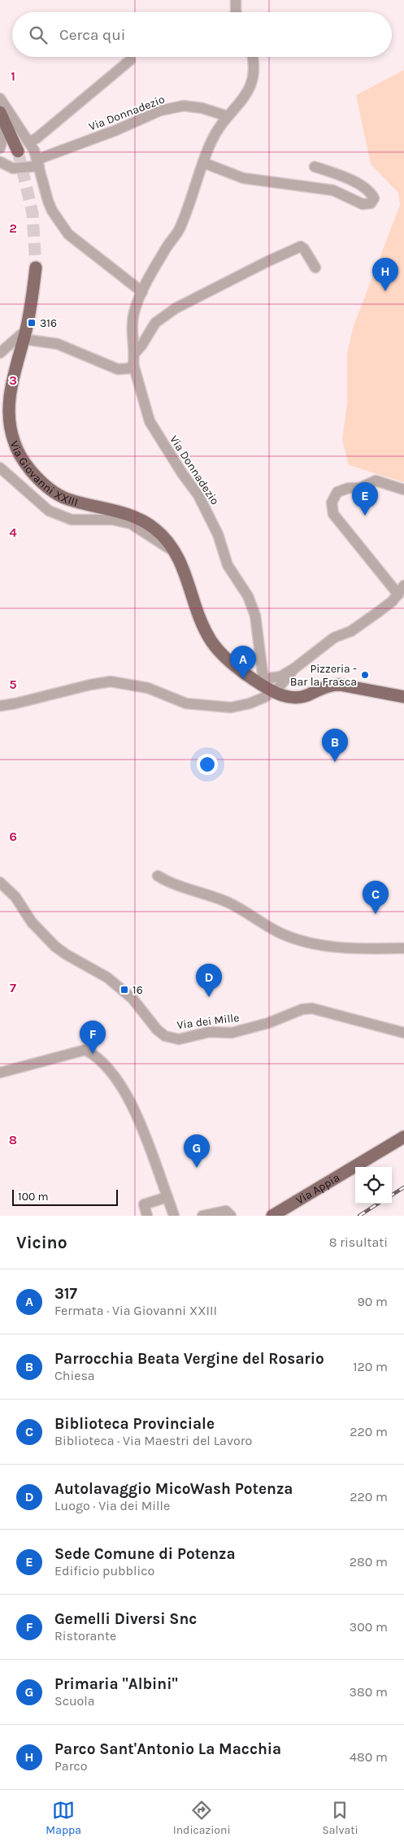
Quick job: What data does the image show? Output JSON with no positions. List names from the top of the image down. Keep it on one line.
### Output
{"streets":{"main road":["Via Giovanni XXIII","Via Appia"],"street":["Via Donnadezio","Via dei Mille"]},"crossings":[["Via Donnadezio","Via Giovanni XXIII"]],"places":{"transit":["316","16"],"other":["Pizzeria - Bar la Frasca"]},"scale_bar":"100 m","page":{"search":"Cerca qui","pins":["H","E","A","B","C","D","F","G"],"scale":"100 m","heading":["Vicino","8 risultati"],"list":[{"mark":"A","name":"317","note":"Fermata · Via Giovanni XXIII","value":"90 m"},{"mark":"B","name":"Parrocchia Beata Vergine del Rosario","note":"Chiesa","value":"120 m"},{"mark":"C","name":"Biblioteca Provinciale","note":"Biblioteca · Via Maestri del Lavoro","value":"220 m"},{"mark":"D","name":"Autolavaggio MicoWash Potenza","note":"Luogo · Via dei Mille","value":"220 m"},{"mark":"E","name":"Sede Comune di Potenza","note":"Edificio pubblico","value":"280 m"},{"mark":"F","name":"Gemelli Diversi Snc","note":"Ristorante","value":"300 m"},{"mark":"G","name":"Primaria \"Albini\"","note":"Scuola","value":"380 m"},{"mark":"H","name":"Parco Sant'Antonio La Macchia","note":"Parco","value":"480 m"}],"nav":["Mappa","Indicazioni","Salvati"]},"grid":{"rows":["1","2","3","4","5","6","7","8"]}}
